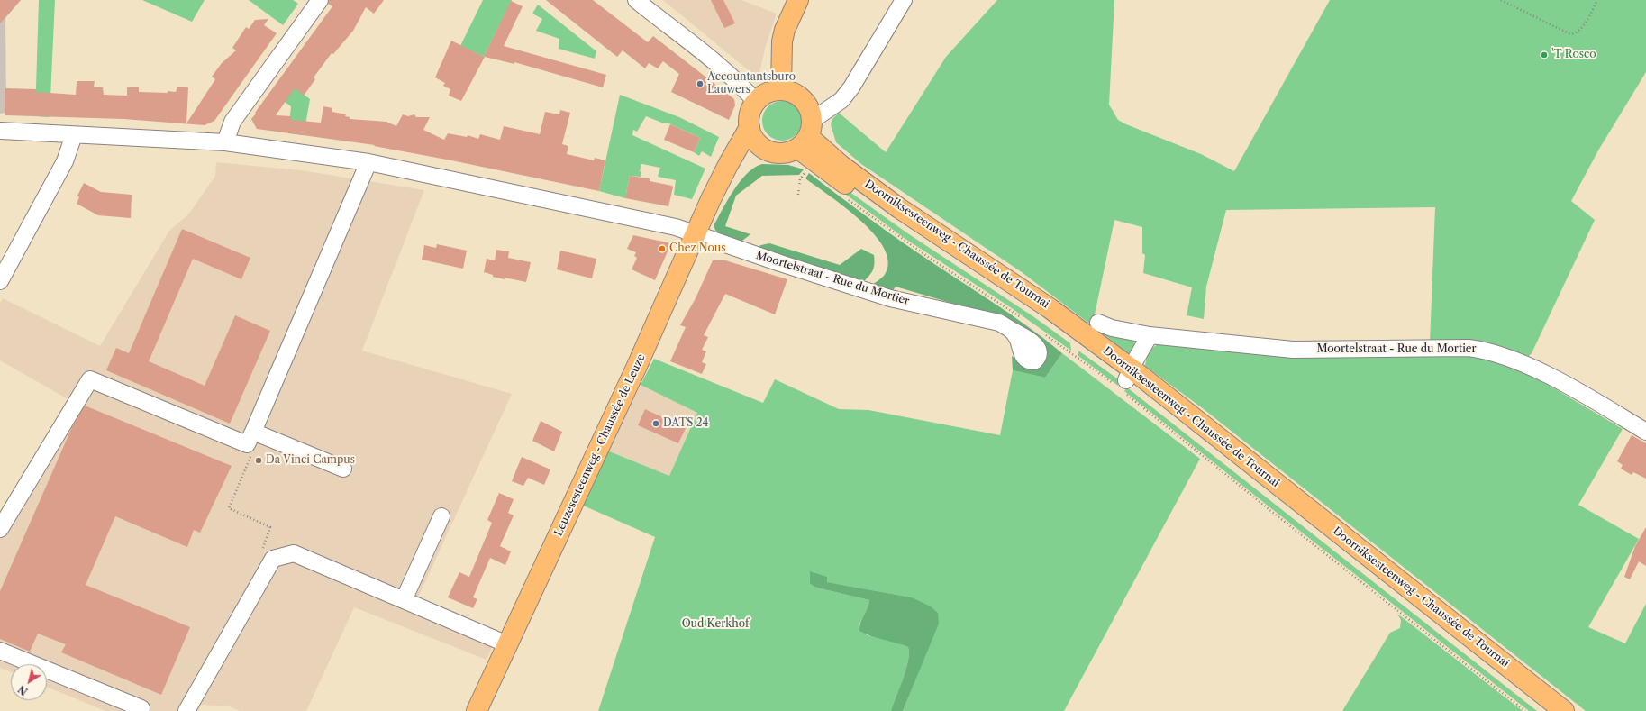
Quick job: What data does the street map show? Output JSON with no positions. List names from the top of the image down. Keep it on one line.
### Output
{"streets":{"main road":["Doorniksesteenweg - Chaussée de Tournai","Leuzesesteenweg - Chaussée de Leuze"],"street":["Moortelstraat - Rue du Mortier"]},"crossings":[["Doorniksesteenweg - Chaussée de Tournai","Leuzesesteenweg - Chaussée de Leuze"],["Moortelstraat - Rue du Mortier","Leuzesesteenweg - Chaussée de Leuze"]],"parks":["Oud Kerkhof"],"places":["'T Rosco","Accountantsburo Lauwers","Chez Nous","DATS 24","Da Vinci Campus"],"north":"bottom left"}
